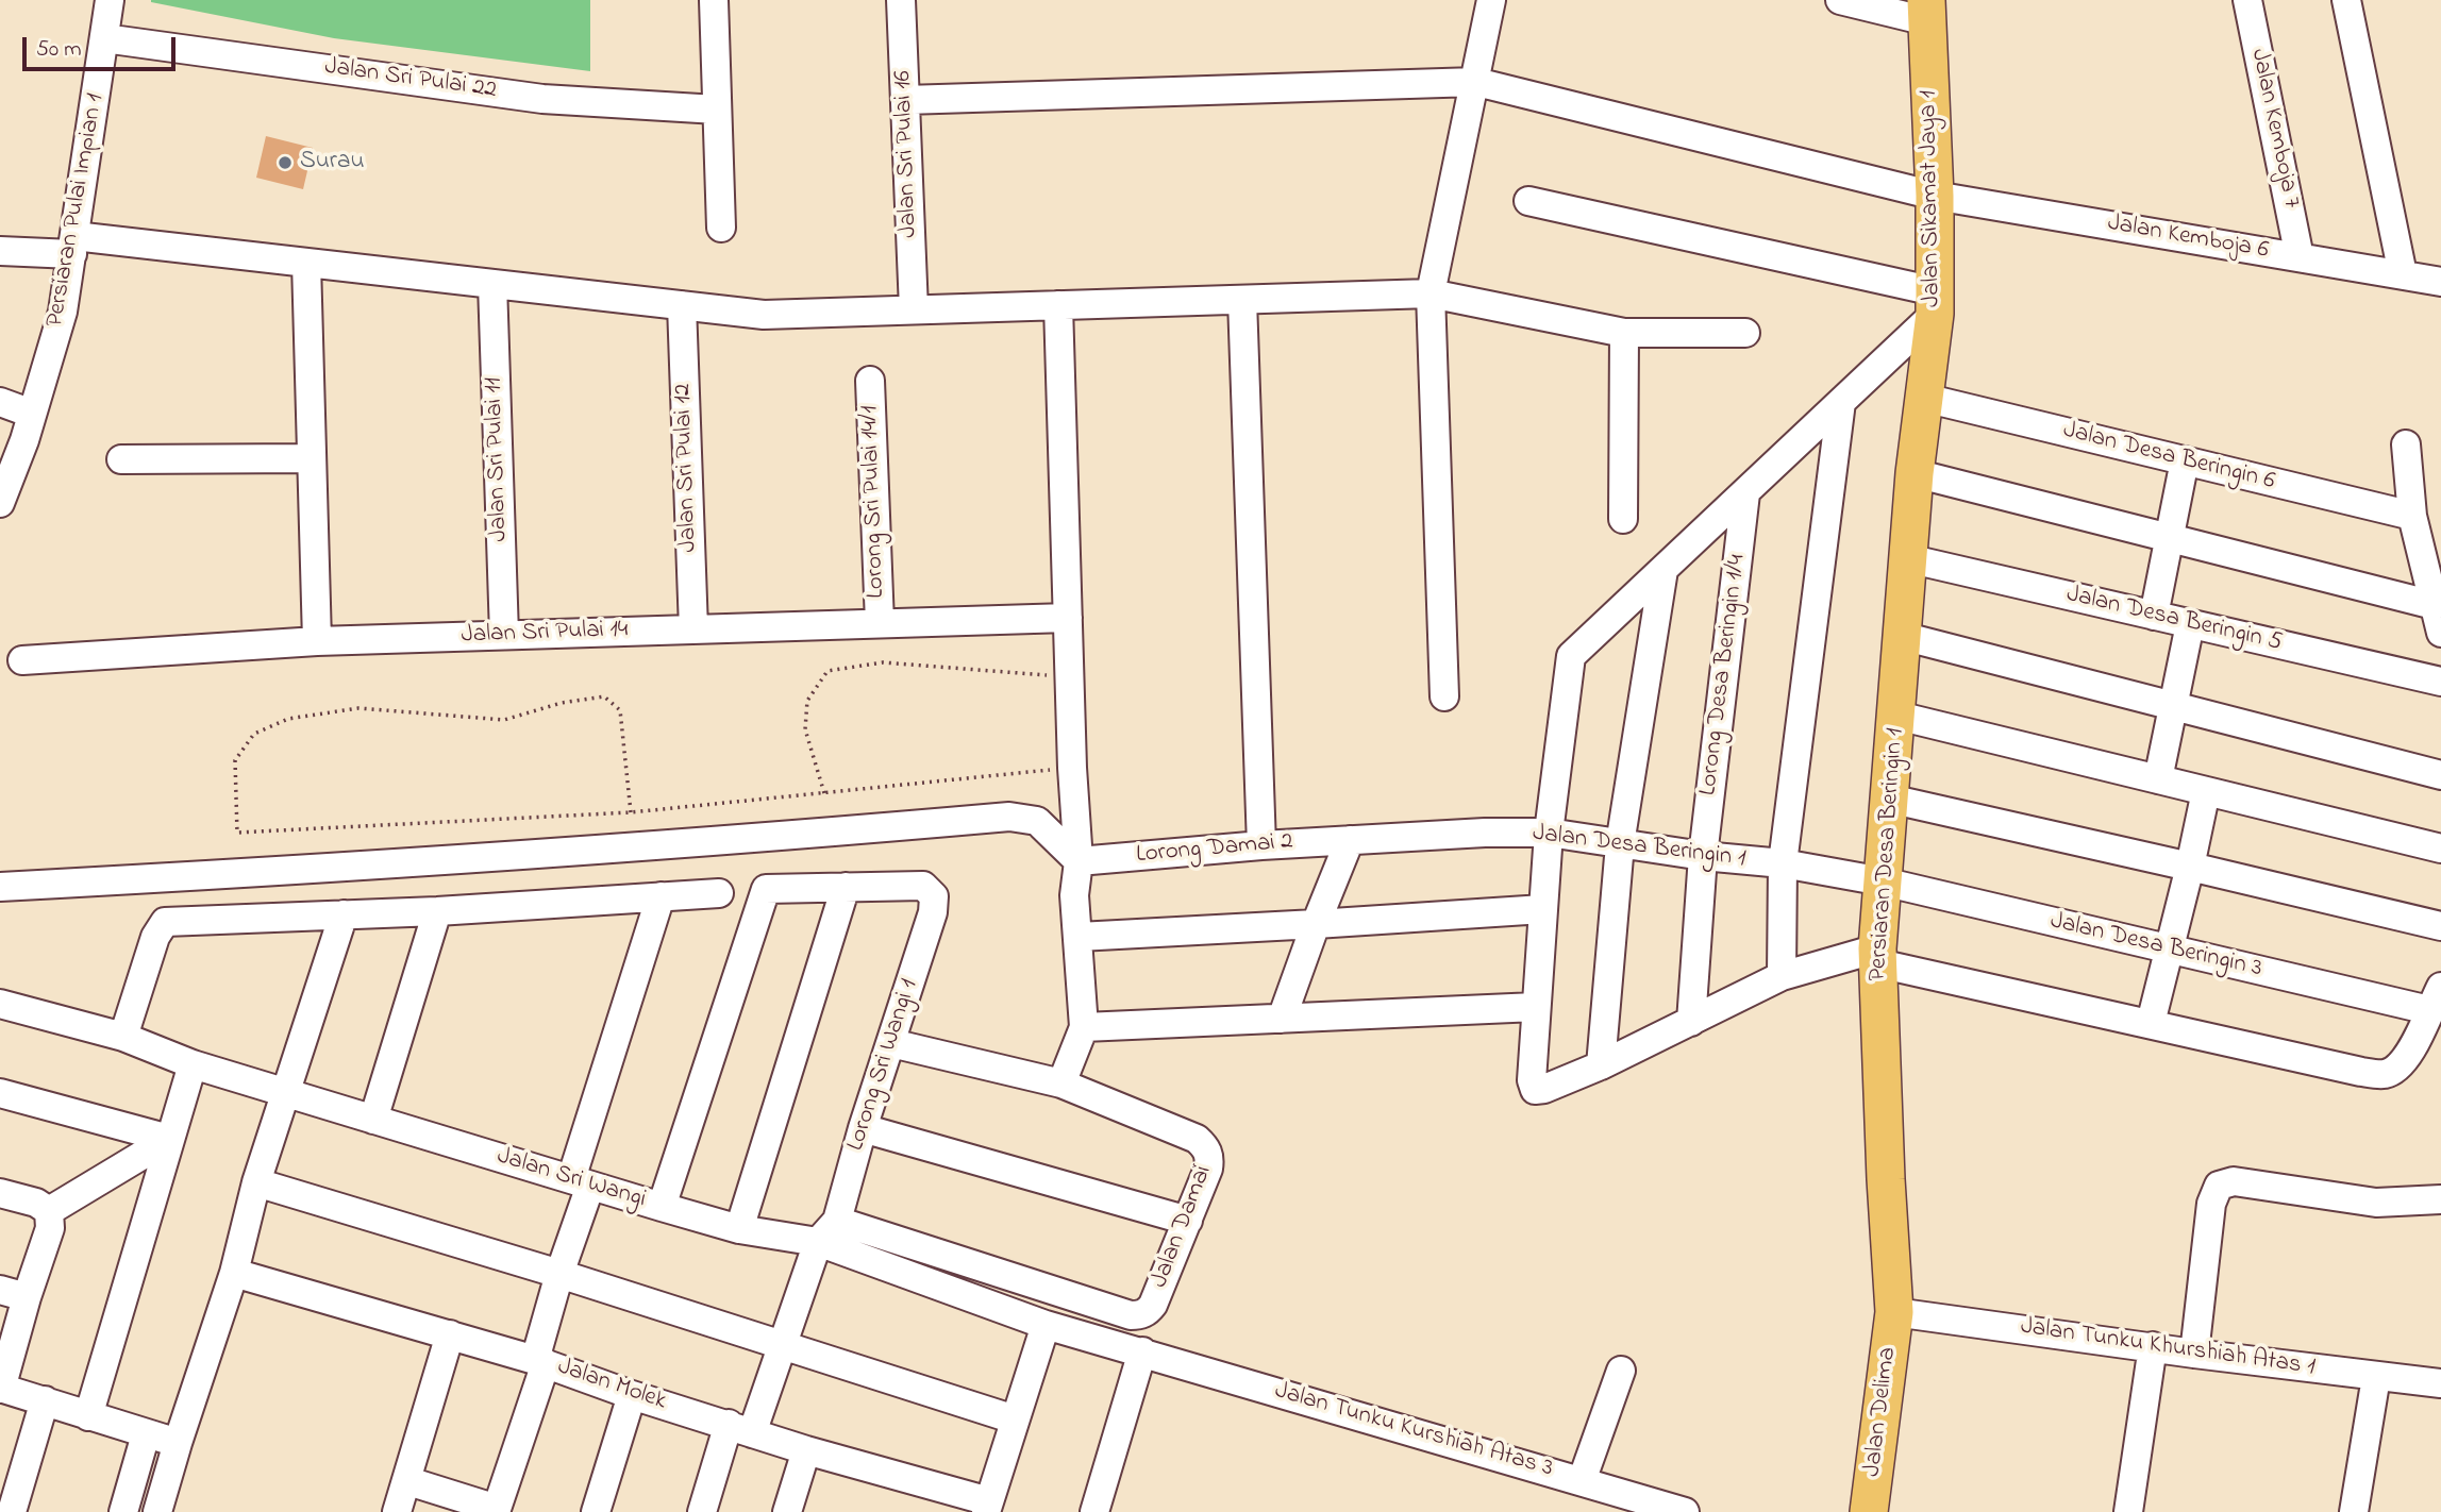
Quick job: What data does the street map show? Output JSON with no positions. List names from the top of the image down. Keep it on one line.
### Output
{"streets":{"main road":["Jalan Sikamat Jaya 1","Persiaran Desa Beringin 1","Jalan Delima"],"street":["Jalan Sri Pulai 22","Jalan Kemboja 7","Jalan Sri Pulai 16","Persiaran Pulai Impian 1","Jalan Kemboja 6","Jalan Desa Beringin 6","Jalan Sri Pulai 11","Jalan Sri Pulai 12","Lorong Sri Pulai 14/1","Jalan Desa Beringin 5","Jalan Sri Pulai 14","Lorong Desa Beringin 1/4","Jalan Desa Beringin 1","Lorong Damai 2","Jalan Desa Beringin 3","Lorong Sri Wangi 1","Jalan Sri Wangi","Jalan Damai","Jalan Tunku Khurshiah Atas 1","Jalan Molek","Jalan Tunku Kurshiah Atas 3"]},"crossings":[["Jalan Sri Pulai 22","Persiaran Pulai Impian 1"],["Jalan Kemboja 7","Jalan Kemboja 6"],["Jalan Sri Pulai 16","Jalan Kemboja 6"],["Jalan Sikamat Jaya 1","Jalan Kemboja 6"],["Jalan Sikamat Jaya 1","Jalan Desa Beringin 6"],["Jalan Sikamat Jaya 1","Persiaran Desa Beringin 1"],["Jalan Desa Beringin 6","Persiaran Desa Beringin 1"],["Jalan Sri Pulai 11","Jalan Sri Pulai 14"],["Jalan Sri Pulai 12","Jalan Sri Pulai 14"],["Lorong Sri Pulai 14/1","Jalan Sri Pulai 14"],["Jalan Desa Beringin 5","Persiaran Desa Beringin 1"],["Lorong Desa Beringin 1/4","Jalan Desa Beringin 1"],["Jalan Desa Beringin 1","Lorong Damai 2"],["Jalan Desa Beringin 1","Persiaran Desa Beringin 1"],["Jalan Desa Beringin 1","Jalan Desa Beringin 3"],["Persiaran Desa Beringin 1","Jalan Desa Beringin 3"],["Persiaran Desa Beringin 1","Jalan Tunku Khurshiah Atas 1"],["Persiaran Desa Beringin 1","Jalan Delima"],["Lorong Sri Wangi 1","Jalan Sri Wangi"],["Lorong Sri Wangi 1","Jalan Damai"],["Jalan Sri Wangi","Jalan Tunku Kurshiah Atas 3"],["Jalan Tunku Khurshiah Atas 1","Jalan Delima"]],"places":["Surau"],"scale_bar":"50 m"}
